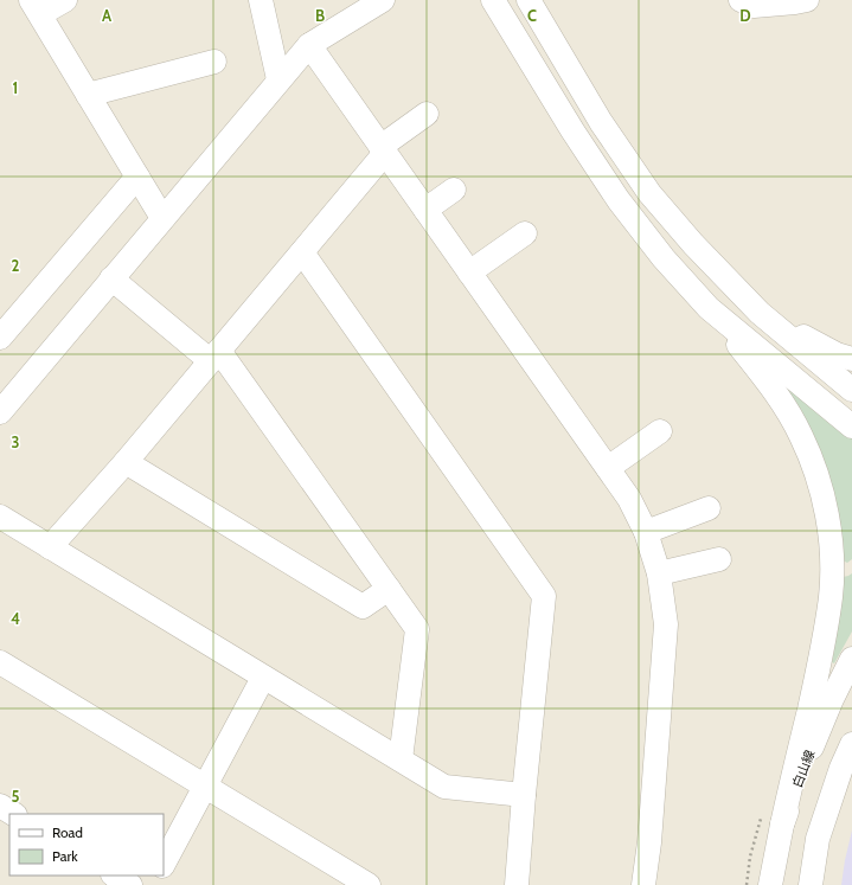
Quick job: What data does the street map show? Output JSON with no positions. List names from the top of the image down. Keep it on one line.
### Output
{"streets":{"street":["白山線"]},"legend":["Road","Park"],"grid":{"columns":["A","B","C","D"],"rows":["1","2","3","4","5"]}}
